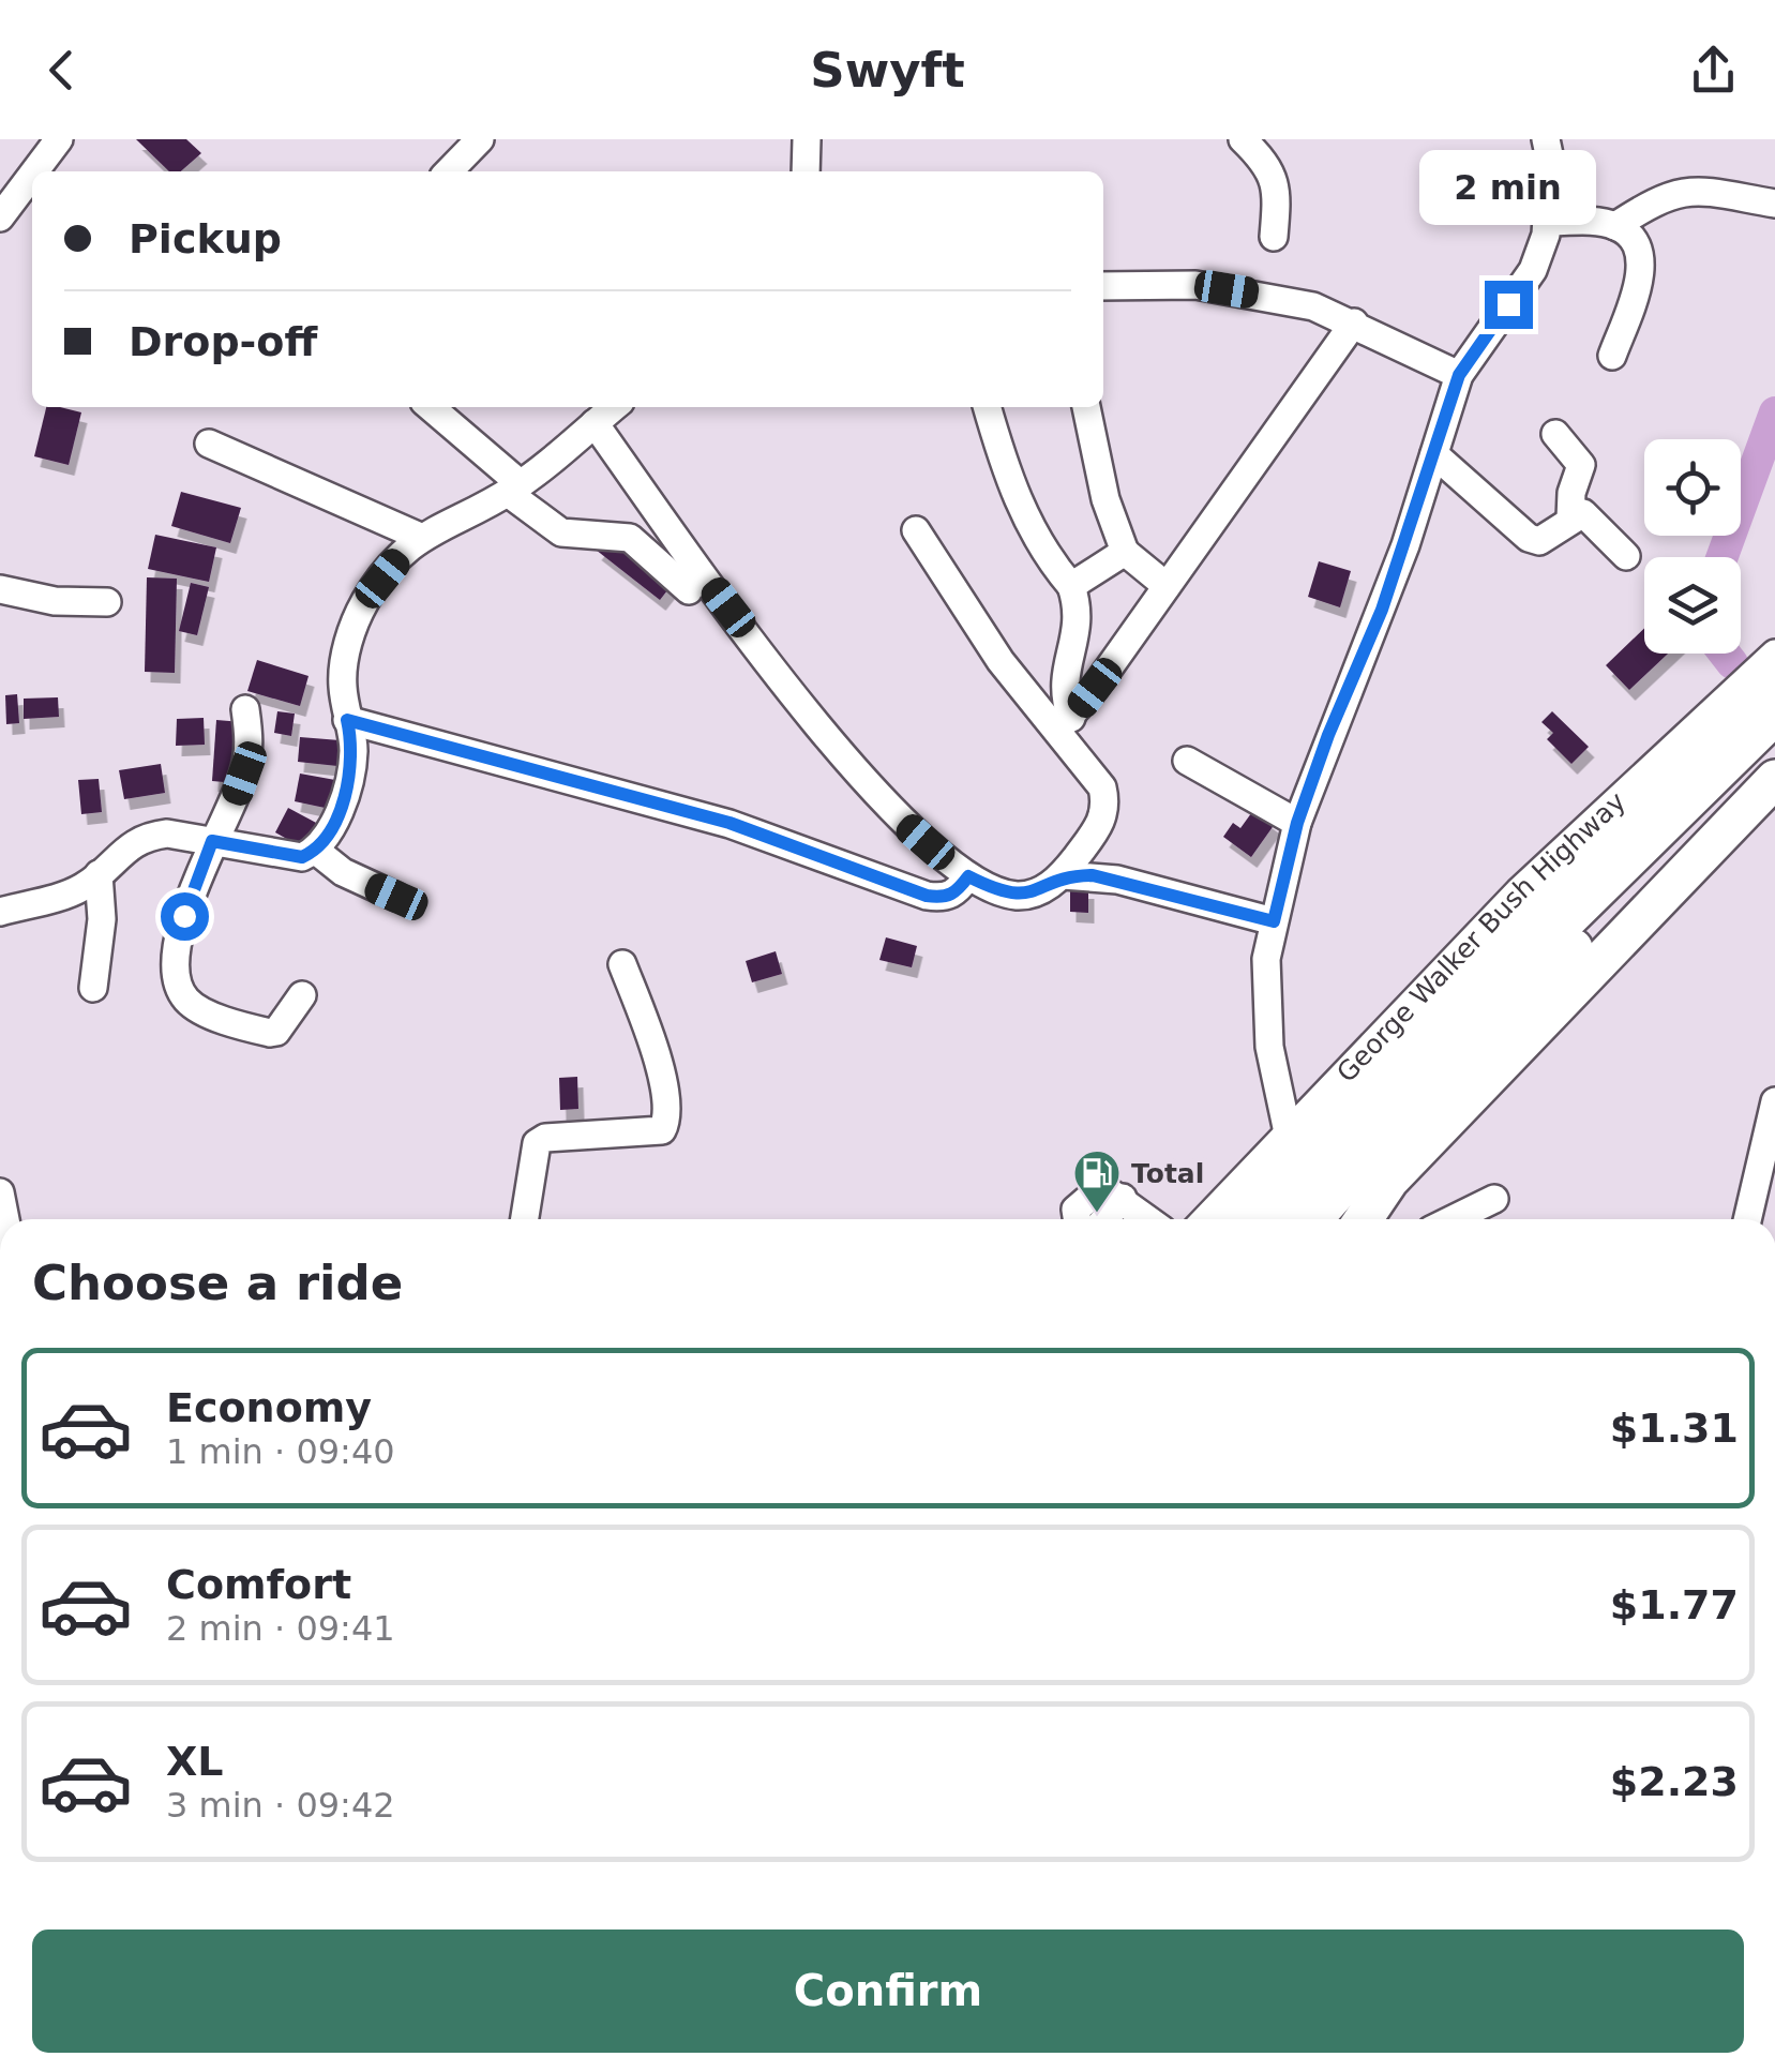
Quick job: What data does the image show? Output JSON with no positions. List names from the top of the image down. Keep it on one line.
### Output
{"streets":{"highway":["George Walker Bush Highway"]},"places":{"fuel station":["Total"]},"page":{"header":"Swyft","bubble":"2 min","banner":["Pickup","Drop-off"],"heading":"Choose a ride","list":[{"name":"Economy","note":"1 min · 09:40","value":"$1.31"},{"name":"Comfort","note":"2 min · 09:41","value":"$1.77"},{"name":"XL","note":"3 min · 09:42","value":"$2.23"}],"buttons":"Confirm"}}
